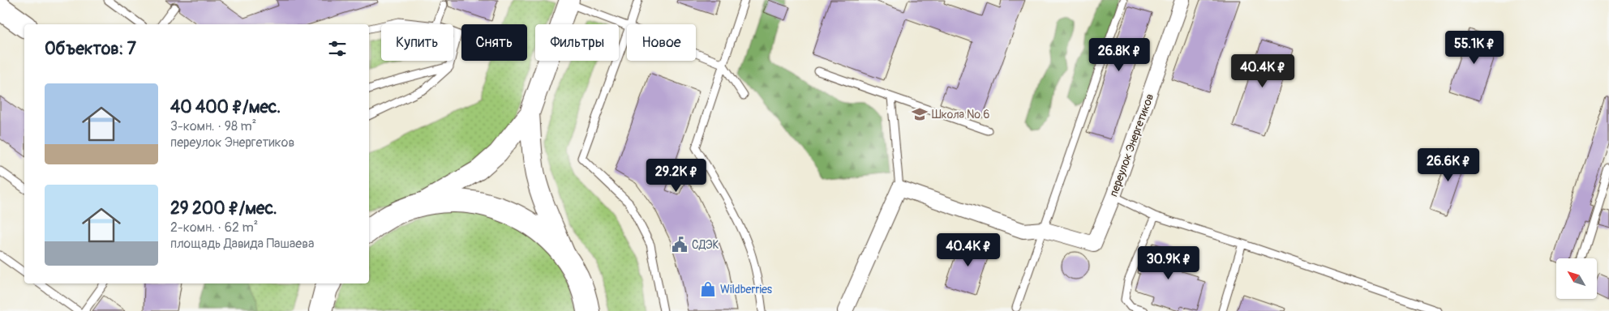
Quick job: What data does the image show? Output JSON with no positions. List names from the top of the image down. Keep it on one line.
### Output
{"streets":{"street":["переулок Энергетиков"]},"places":{"school or university":["Школа № 6"],"public building":["СДЭК"],"shop":["Wildberries"]},"north":"top left","page":{"chip":["Купить","Снять","Фильтры","Новое"],"heading":"Объектов: 7","price":["55.1K ₽","26.8K ₽","40.4K ₽","26.6K ₽","29.2K ₽","40.4K ₽","30.9K ₽"],"list":[{"name":"40 400 ₽/мес.","note":"3-комн. · 98 m² · переулок Энергетиков"},{"name":"29 200 ₽/мес.","note":"2-комн. · 62 m² · площадь Давида Пашаева"}]}}
